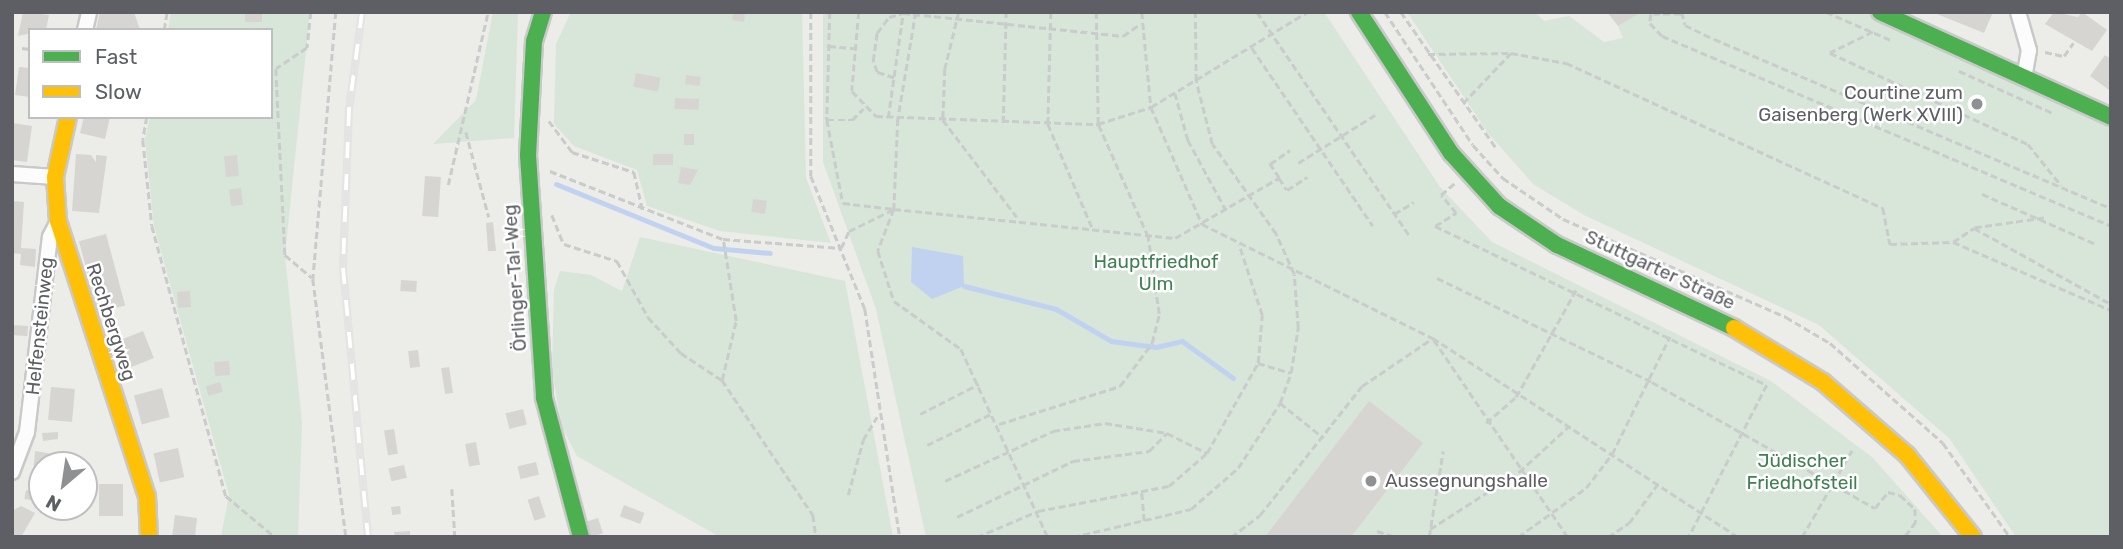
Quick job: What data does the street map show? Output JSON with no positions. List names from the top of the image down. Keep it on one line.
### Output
{"streets":{"street":["Stuttgarter Straße","Örlinger-Tal-Weg","Rechbergweg","Helfensteinweg"]},"crossings":[["Rechbergweg","Helfensteinweg"]],"parks":["Hauptfriedhof Ulm","Jüdischer Friedhofsteil"],"places":["Courtine zum Gaisenberg (Werk XVIII)","Aussegnungshalle"],"legend":["Fast","Slow"],"north":"bottom left"}
